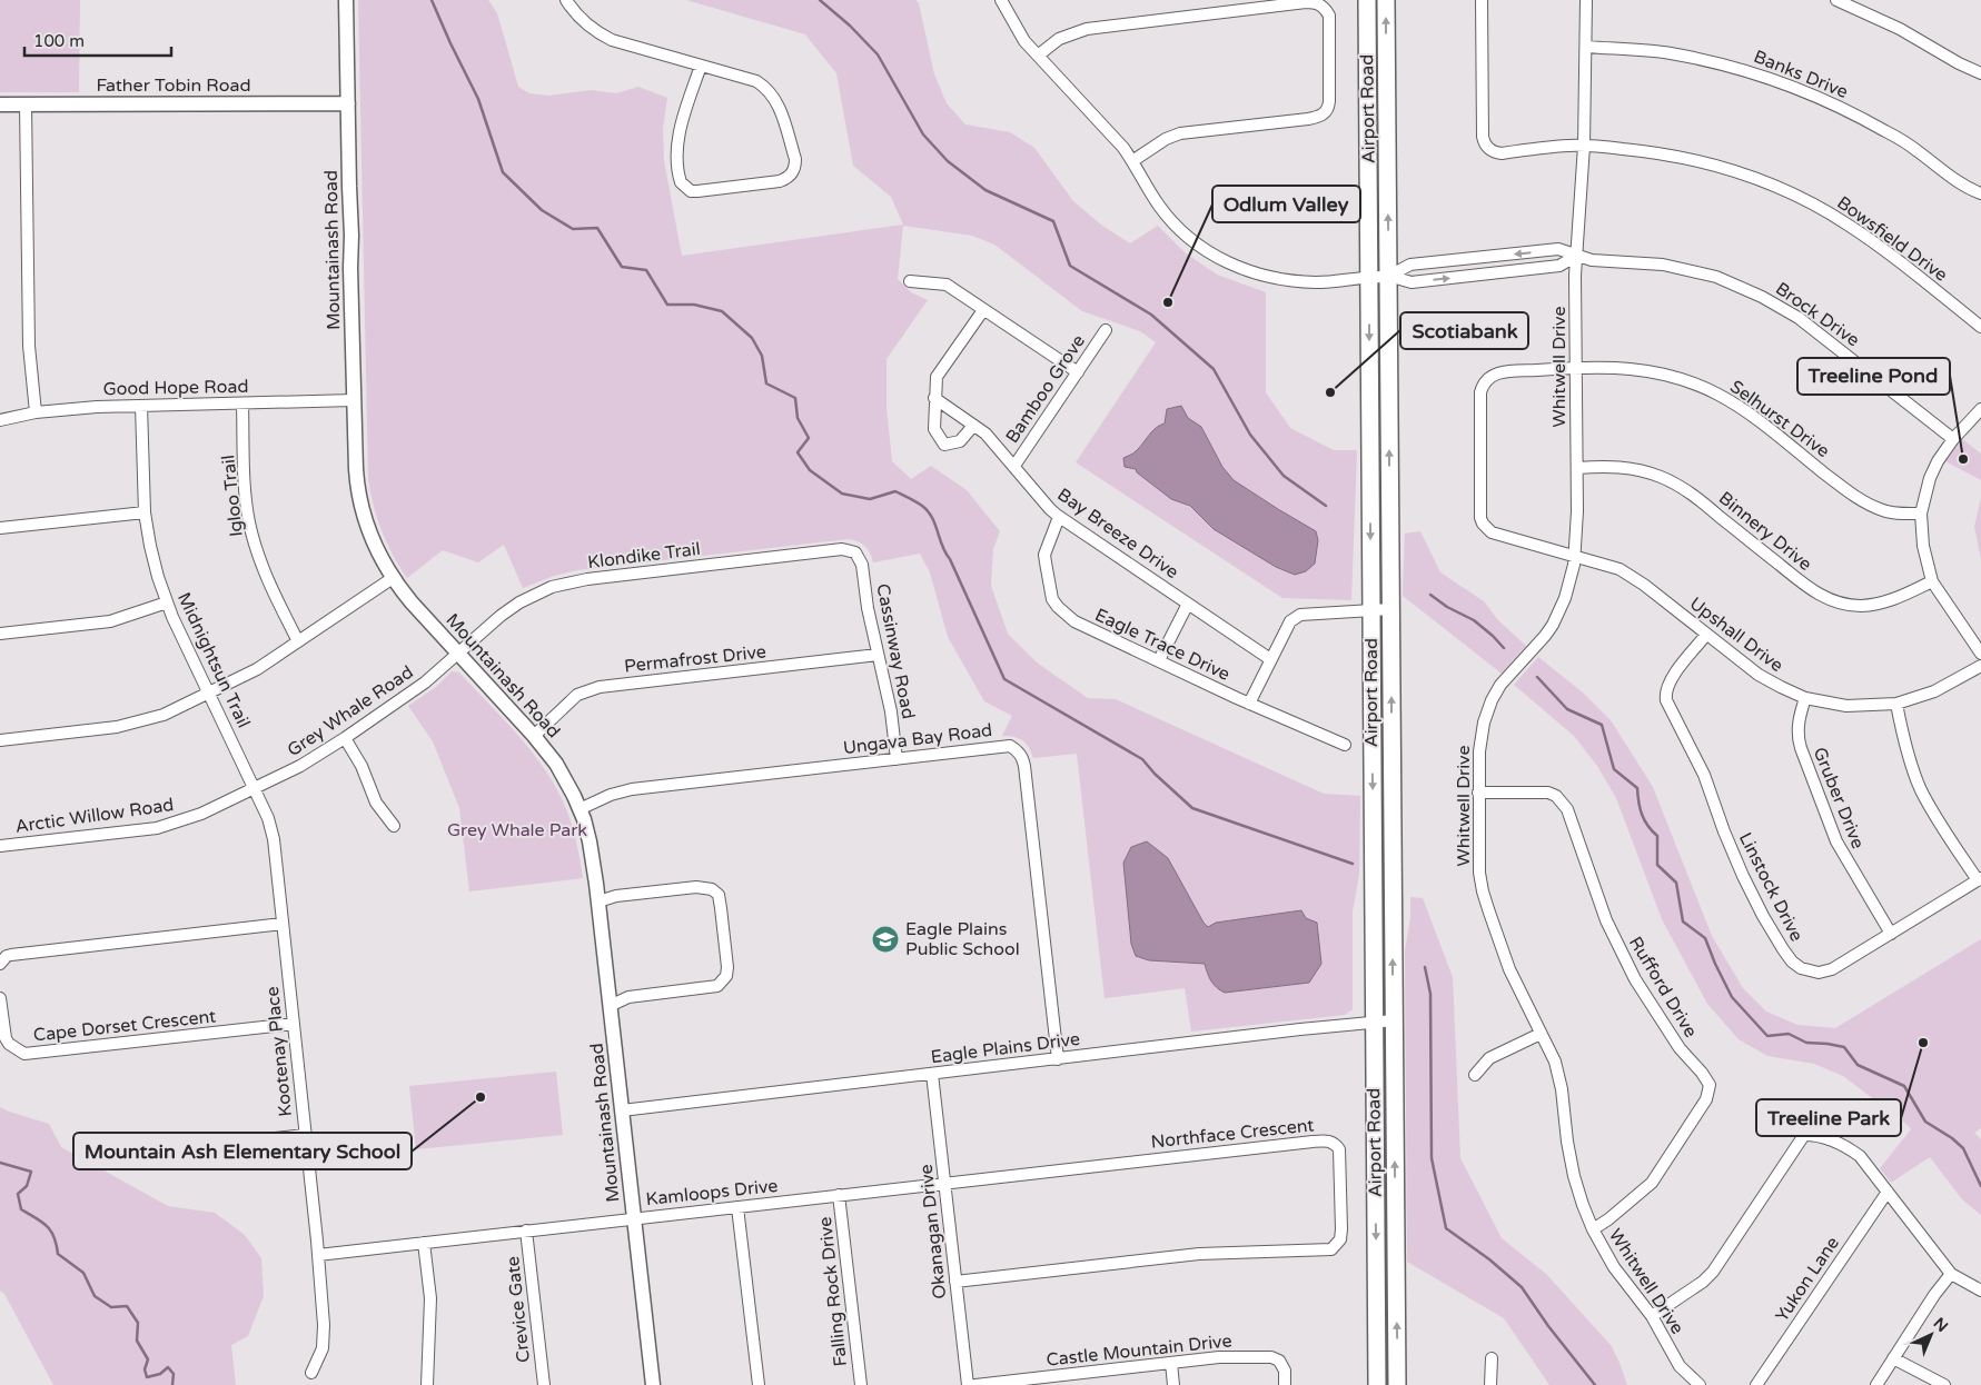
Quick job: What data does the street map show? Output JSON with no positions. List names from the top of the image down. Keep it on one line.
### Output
{"streets":{"main road":["Airport Road"],"street":["Banks Drive","Father Tobin Road","Bowsfield Drive","Mountainash Road","Brock Drive","Whitwell Drive","Good Hope Road","Bamboo Grove","Selhurst Drive","Igloo Trail","Binnery Drive","Bay Breeze Drive","Klondike Trail","Upshall Drive","Eagle Trace Drive","Cassinway Road","Permafrost Drive","Midnightsun Trail","Grey Whale Road","Ungava Bay Road","Gruber Drive","Arctic Willow Road","Linstock Drive","Rufford Drive","Cape Dorset Crescent","Eagle Plains Drive","Kootenay Place","Northface Crescent","Kamloops Drive","Okanagan Drive","Yukon Lane","Falling Rock Drive","Crevice Gate","Castle Mountain Drive"]},"crossings":[["Banks Drive","Whitwell Drive"],["Father Tobin Road","Mountainash Road"],["Airport Road","Brock Drive"],["Airport Road","Eagle Plains Drive"],["Bowsfield Drive","Whitwell Drive"],["Mountainash Road","Good Hope Road"],["Mountainash Road","Klondike Trail"],["Mountainash Road","Permafrost Drive"],["Mountainash Road","Grey Whale Road"],["Mountainash Road","Ungava Bay Road"],["Mountainash Road","Eagle Plains Drive"],["Mountainash Road","Kamloops Drive"],["Brock Drive","Whitwell Drive"],["Whitwell Drive","Selhurst Drive"],["Whitwell Drive","Binnery Drive"],["Whitwell Drive","Upshall Drive"],["Whitwell Drive","Rufford Drive"],["Good Hope Road","Igloo Trail"],["Good Hope Road","Midnightsun Trail"],["Bamboo Grove","Bay Breeze Drive"],["Selhurst Drive","Upshall Drive"],["Bay Breeze Drive","Eagle Trace Drive"],["Klondike Trail","Cassinway Road"],["Klondike Trail","Grey Whale Road"],["Upshall Drive","Gruber Drive"],["Upshall Drive","Linstock Drive"],["Cassinway Road","Permafrost Drive"],["Cassinway Road","Ungava Bay Road"],["Midnightsun Trail","Grey Whale Road"],["Midnightsun Trail","Arctic Willow Road"],["Midnightsun Trail","Kootenay Place"],["Grey Whale Road","Arctic Willow Road"],["Ungava Bay Road","Eagle Plains Drive"],["Gruber Drive","Linstock Drive"],["Cape Dorset Crescent","Kootenay Place"],["Eagle Plains Drive","Okanagan Drive"],["Kootenay Place","Kamloops Drive"],["Northface Crescent","Kamloops Drive"],["Northface Crescent","Okanagan Drive"],["Kamloops Drive","Okanagan Drive"],["Kamloops Drive","Falling Rock Drive"],["Kamloops Drive","Crevice Gate"]],"parks":["Grey Whale Park"],"places":{"other":["Odlum Valley","Scotiabank","Treeline Pond","Treeline Park","Mountain Ash Elementary School"],"school or university":["Eagle Plains Public School"]},"scale_bar":"100 m","north":"top right"}
